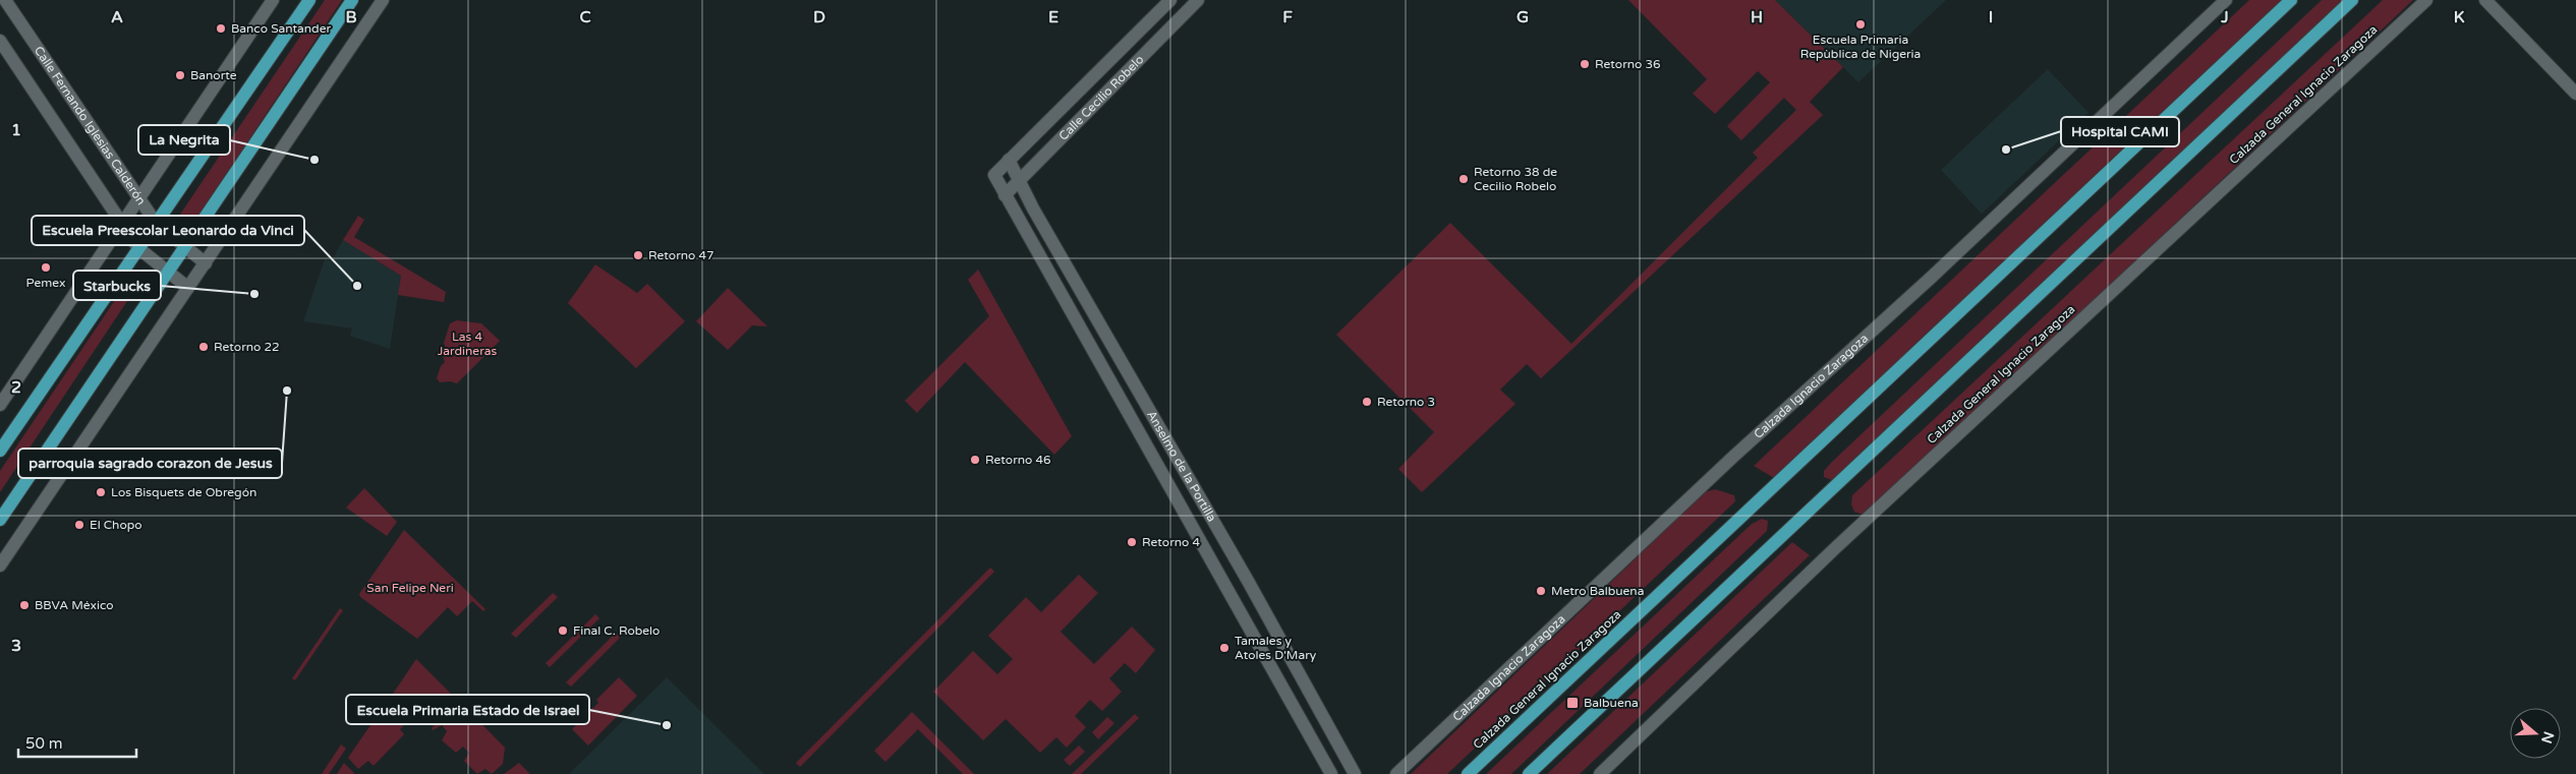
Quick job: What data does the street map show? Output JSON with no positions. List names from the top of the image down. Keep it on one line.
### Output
{"streets":{"main road":["Calzada General Ignacio Zaragoza"],"street":["Calle Cecilio Robelo","Calle Fernando Iglesias Calderón","Calzada Ignacio Zaragoza","Anselmo de la Portilla"]},"crossings":[["Calle Cecilio Robelo","Anselmo de la Portilla"]],"parks":["Las 4 Jardineras","San Felipe Neri"],"places":{"other":["Escuela Primaria Repùblica de Nigeria","Banco Santander","Retorno 36","Banorte","Hospital CAMI","La Negrita","Retorno 38 de Cecilio Robelo","Retorno 47","Pemex","Escuela Preescolar Leonardo da Vinci","Starbucks","Retorno 22","parroquia sagrado corazon de Jesus","Retorno 3","Retorno 46","Los Bisquets de Obregón","El Chopo","Retorno 4","Metro Balbuena","BBVA México","Final C. Robelo","Tamales y Atoles D'Mary","Escuela Primaria Estado de Israel"],"transit":["Balbuena"]},"scale_bar":"50 m","north":"right","grid":{"columns":["A","B","C","D","E","F","G","H","I","J","K"],"rows":["1","2","3"]}}
